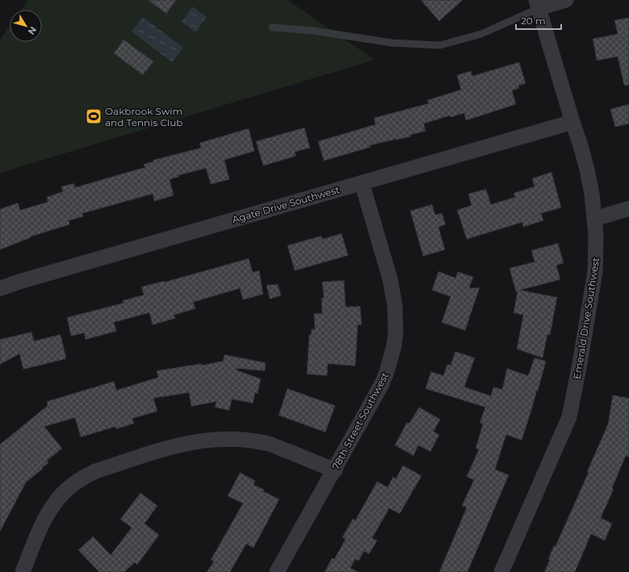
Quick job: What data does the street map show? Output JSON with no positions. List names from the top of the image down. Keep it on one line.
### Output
{"streets":{"street":["Agate Drive Southwest","Emerald Drive Southwest","78th Street Southwest"]},"crossings":[["Agate Drive Southwest","Emerald Drive Southwest"],["Agate Drive Southwest","78th Street Southwest"]],"places":{"sports":["Oakbrook Swim and Tennis Club"]},"scale_bar":"20 m","north":"bottom right"}
